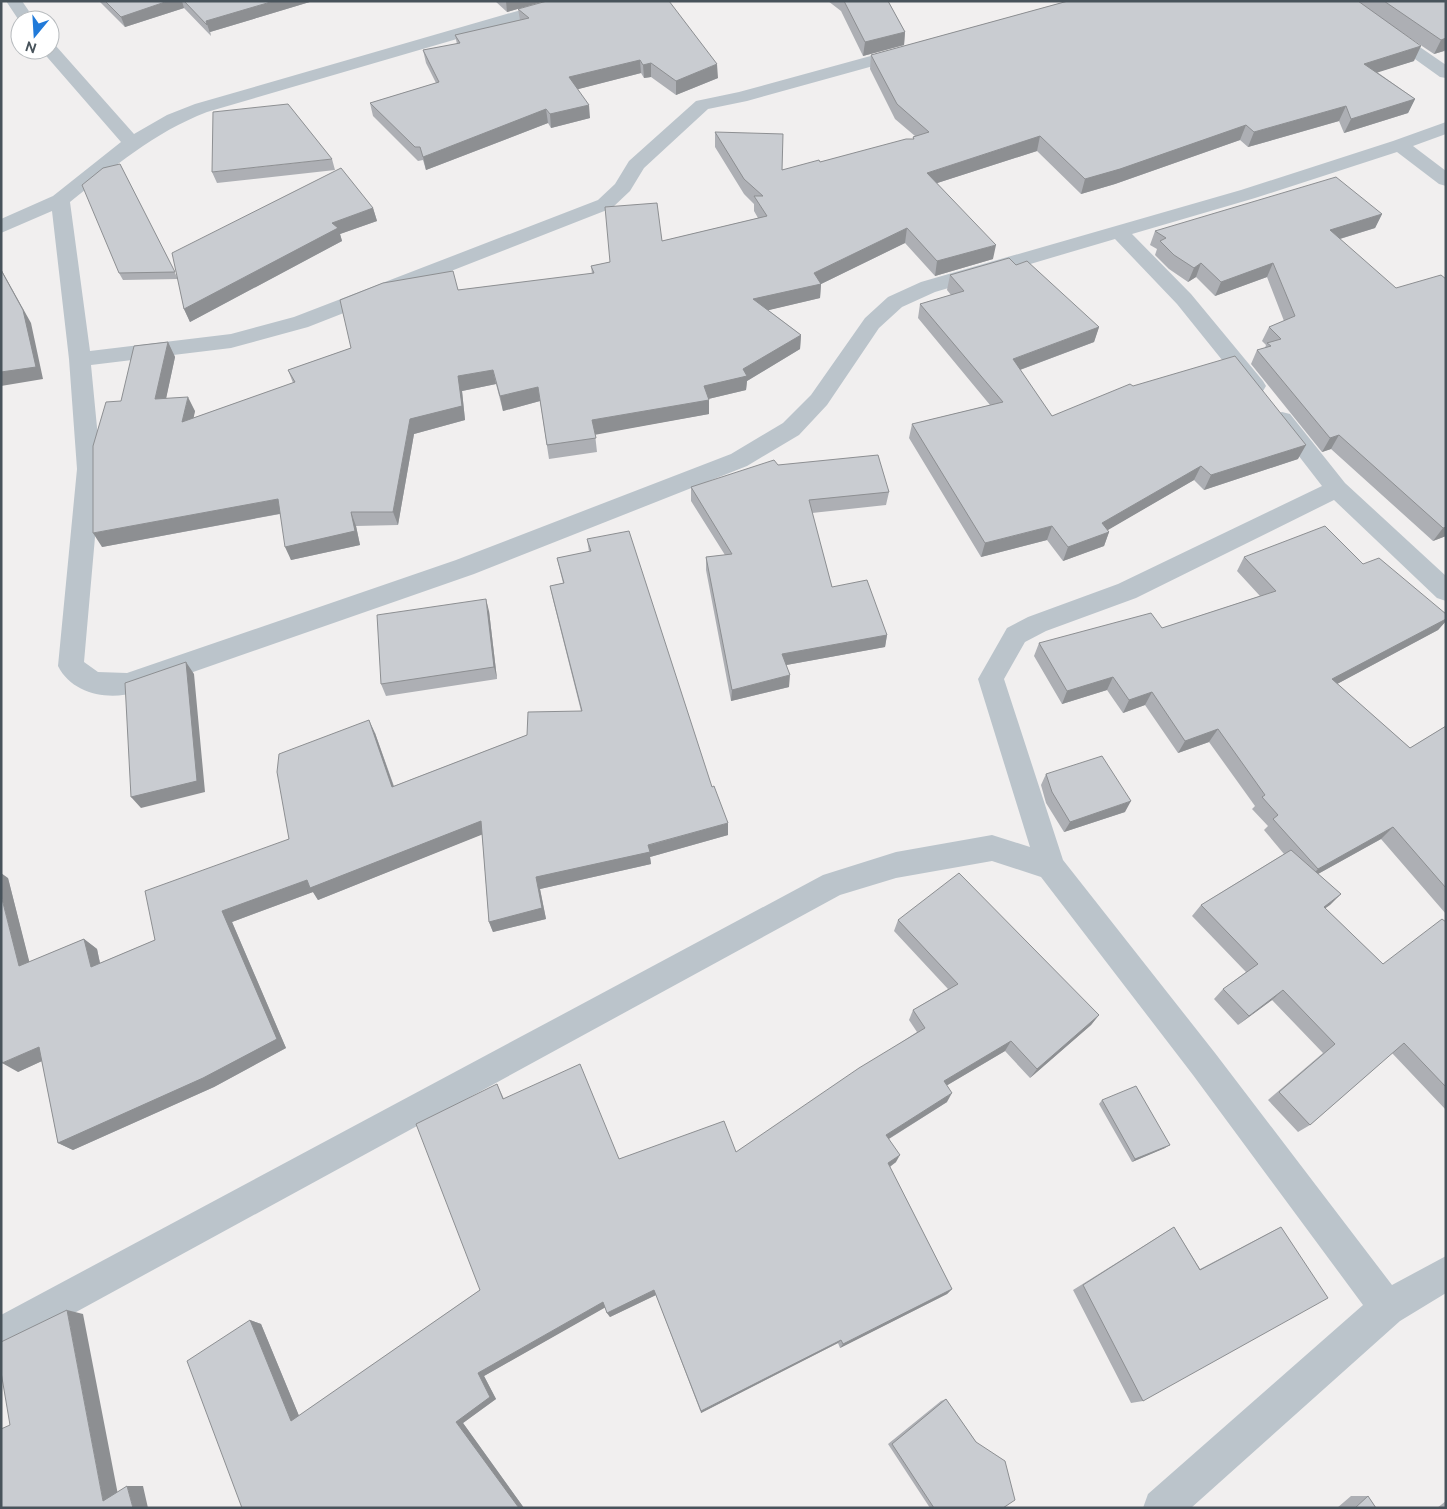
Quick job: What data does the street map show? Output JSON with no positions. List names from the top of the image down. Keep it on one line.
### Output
{"north":"bottom"}
